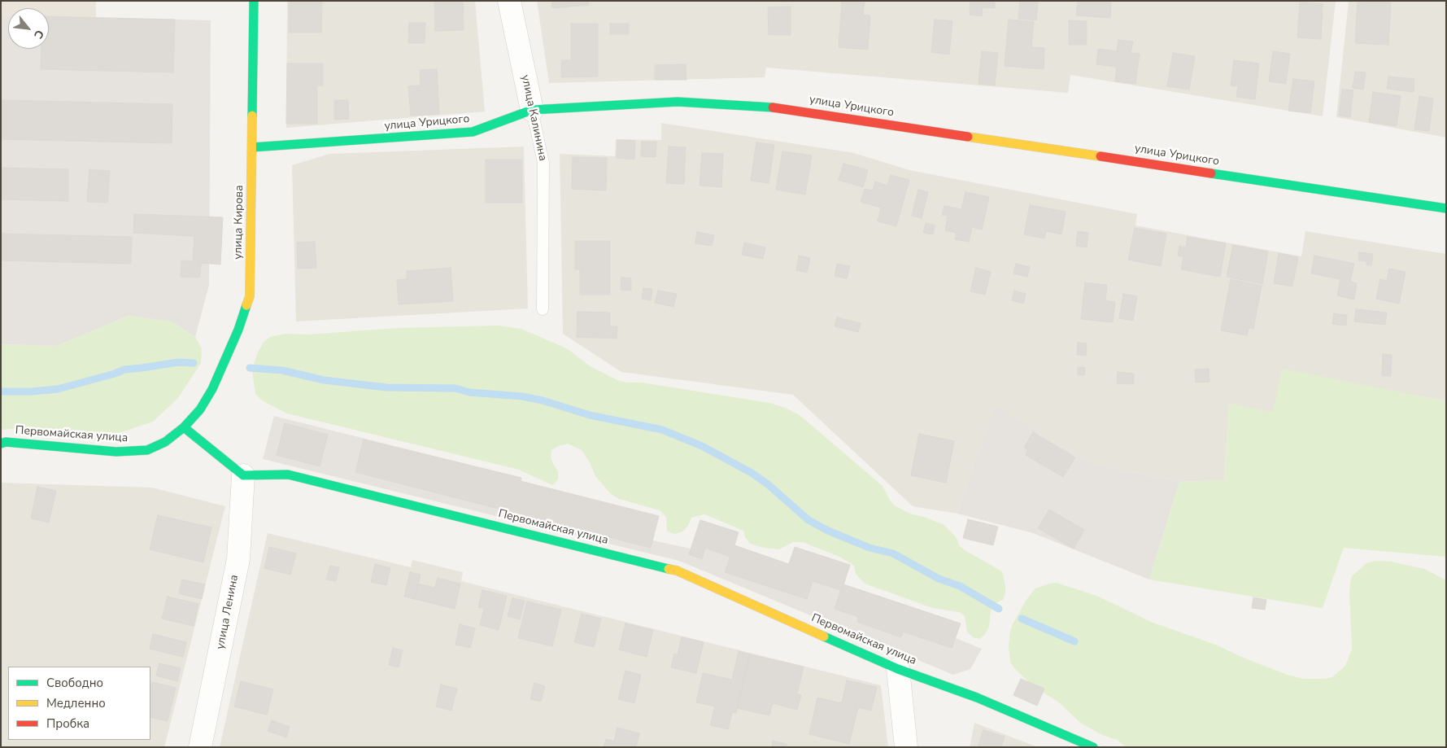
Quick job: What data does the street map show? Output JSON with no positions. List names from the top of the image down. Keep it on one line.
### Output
{"streets":{"street":["улица Урицкого","улица Калинина","улица Кирова","Первомайская улица","улица Ленина"]},"crossings":[["улица Урицкого","улица Калинина"],["улица Урицкого","улица Кирова"],["улица Кирова","Первомайская улица"],["Первомайская улица","улица Ленина"]],"legend":["Свободно","Медленно","Пробка"],"north":"bottom right"}
